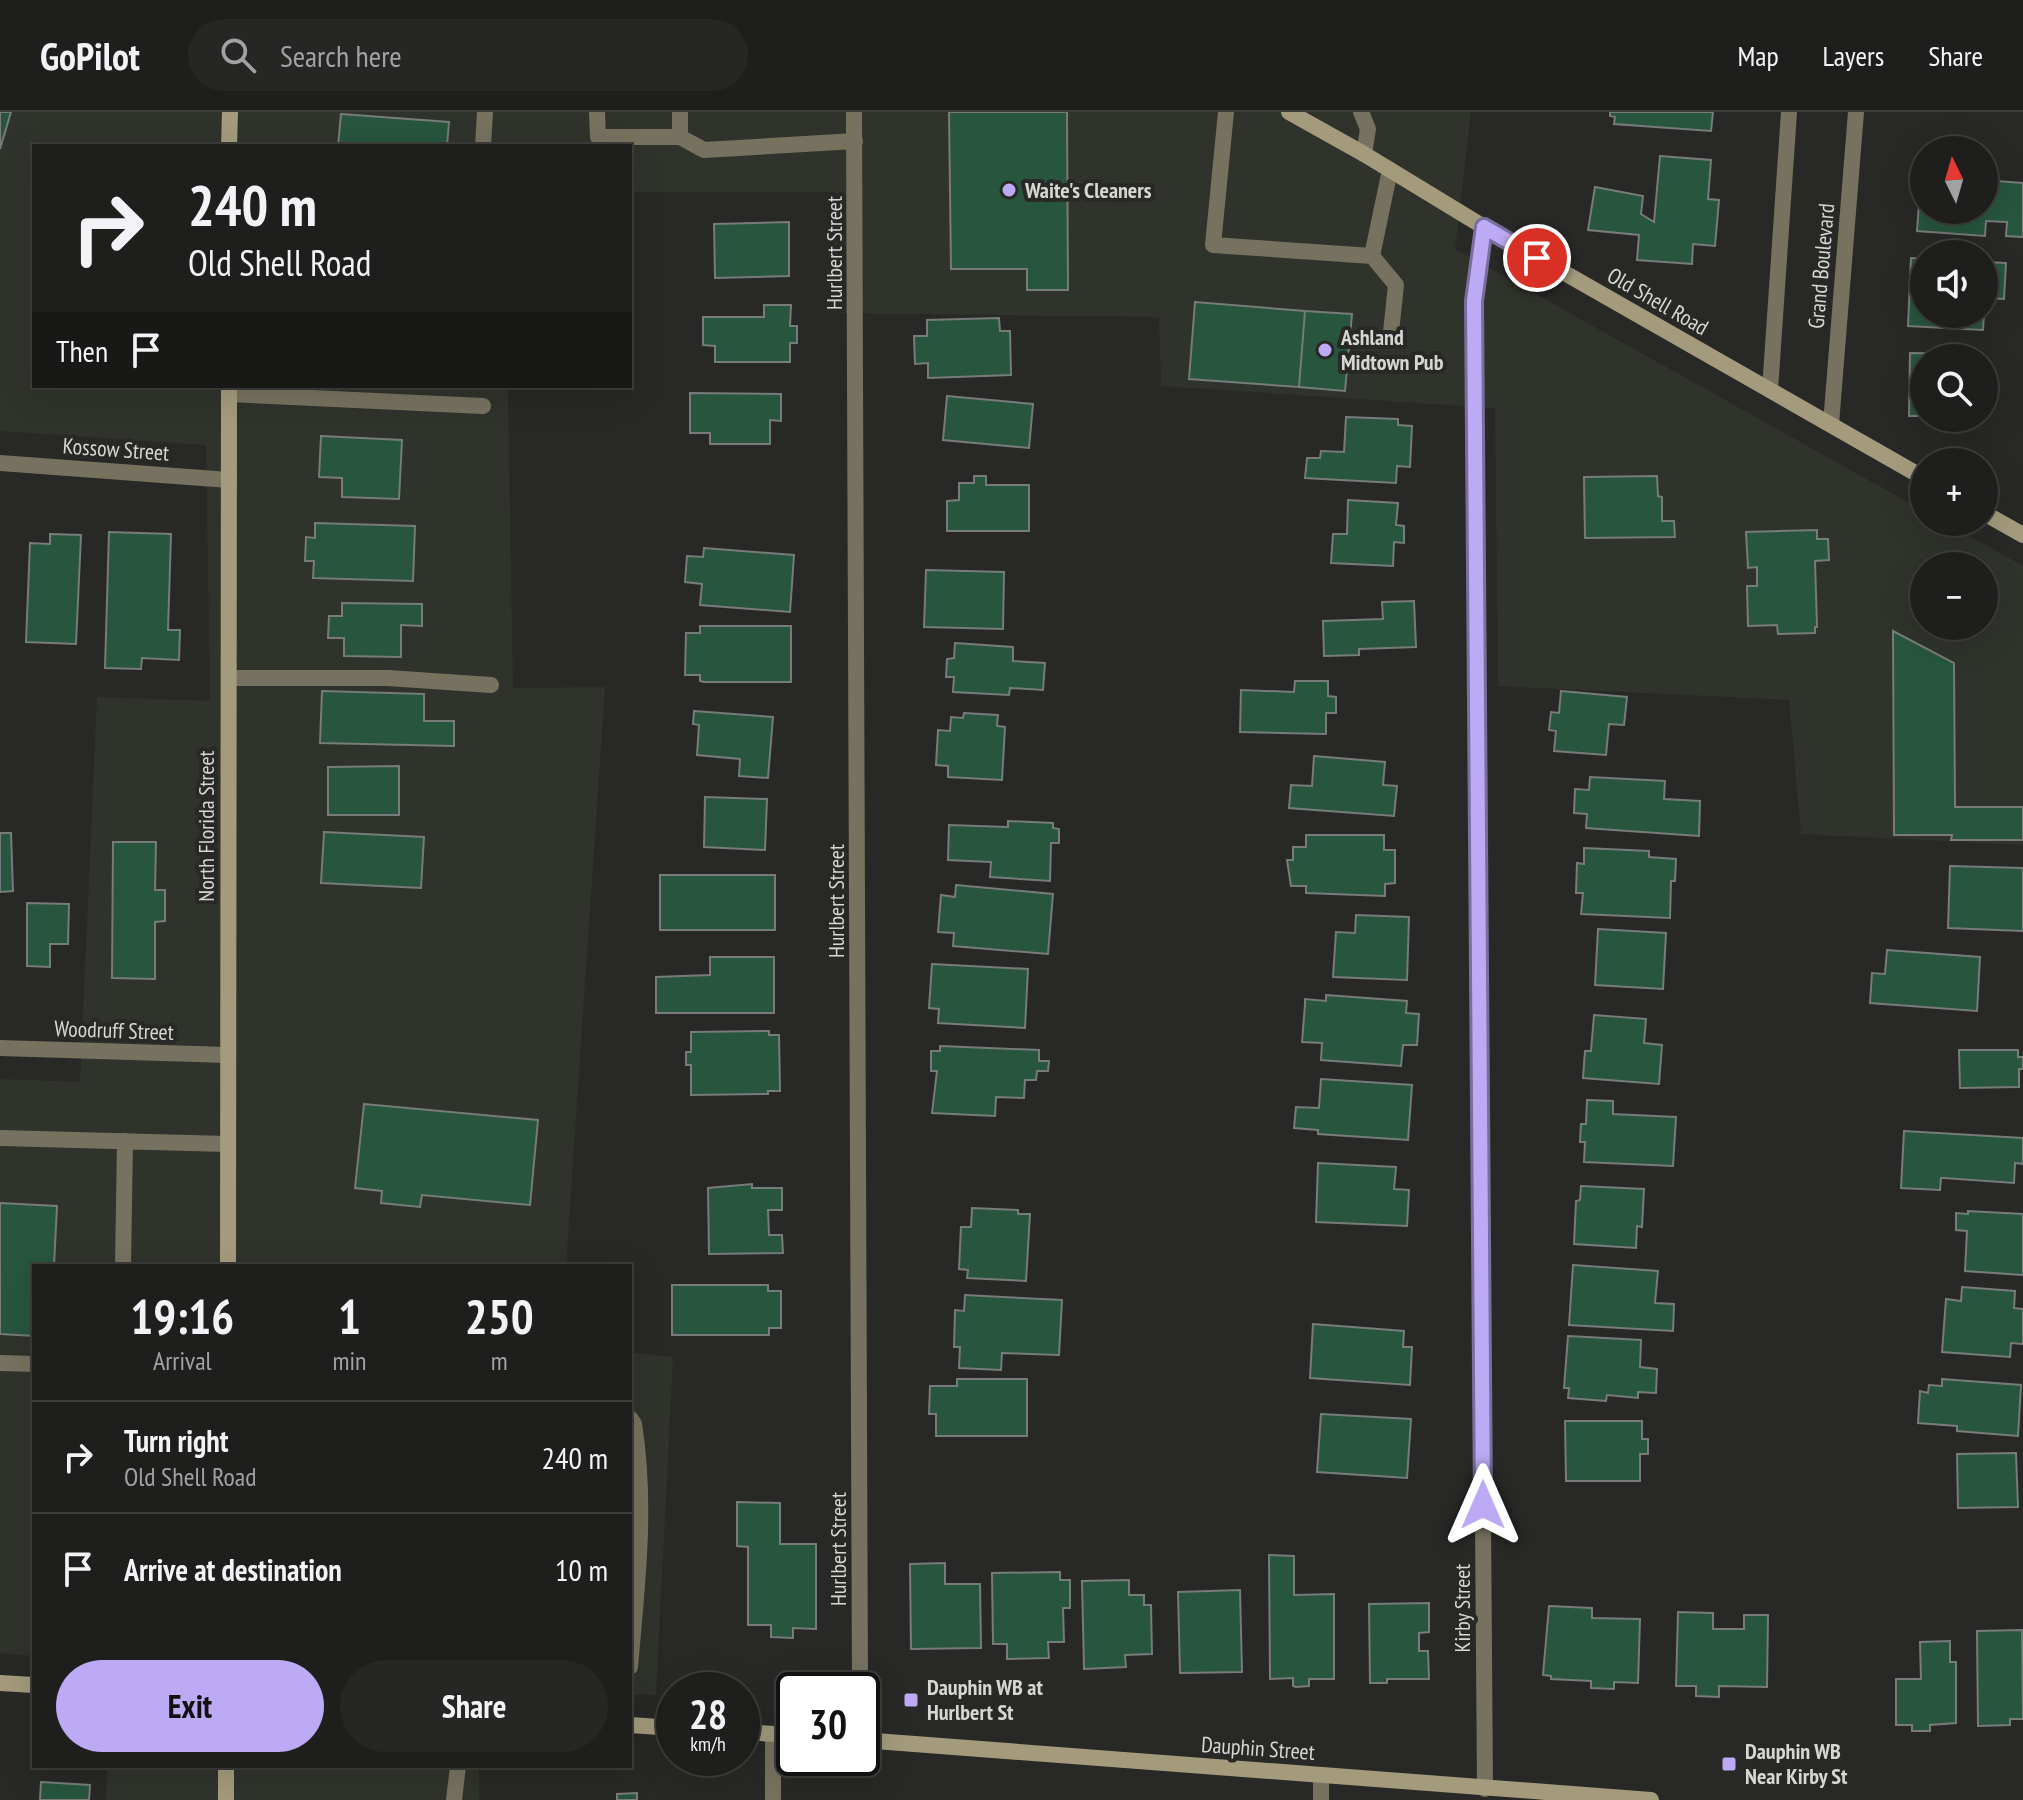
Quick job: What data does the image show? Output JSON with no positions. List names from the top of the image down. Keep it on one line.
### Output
{"streets":{"street":["Hurlbert Street","Grand Boulevard","Old Shell Road","Kossow Street","North Florida Street","Woodruff Street","Kirby Street","Dauphin Street"]},"crossings":[["Grand Boulevard","Old Shell Road"],["Old Shell Road","Kirby Street"],["Kossow Street","North Florida Street"],["North Florida Street","Woodruff Street"],["Kirby Street","Dauphin Street"]],"places":{"other":["Waite's Cleaners","Ashland Midtown Pub"],"transit":["Dauphin WB at Hurlbert St","Dauphin WB Near Kirby St"]},"north":"top","page":{"header":"GoPilot","search":"Search here","nav":["Map","Layers","Share"],"map_buttons":["+","−"],"turn":["240 m","Old Shell Road"],"then":"Then","eta":["19:16","Arrival","1","min","250","m"],"list":[{"name":"Turn right","note":"Old Shell Road","value":"240 m"},{"name":"Arrive at destination","value":"10 m"}],"buttons":["Exit","Share"],"speed":"28 km/h","limit":"30"}}
